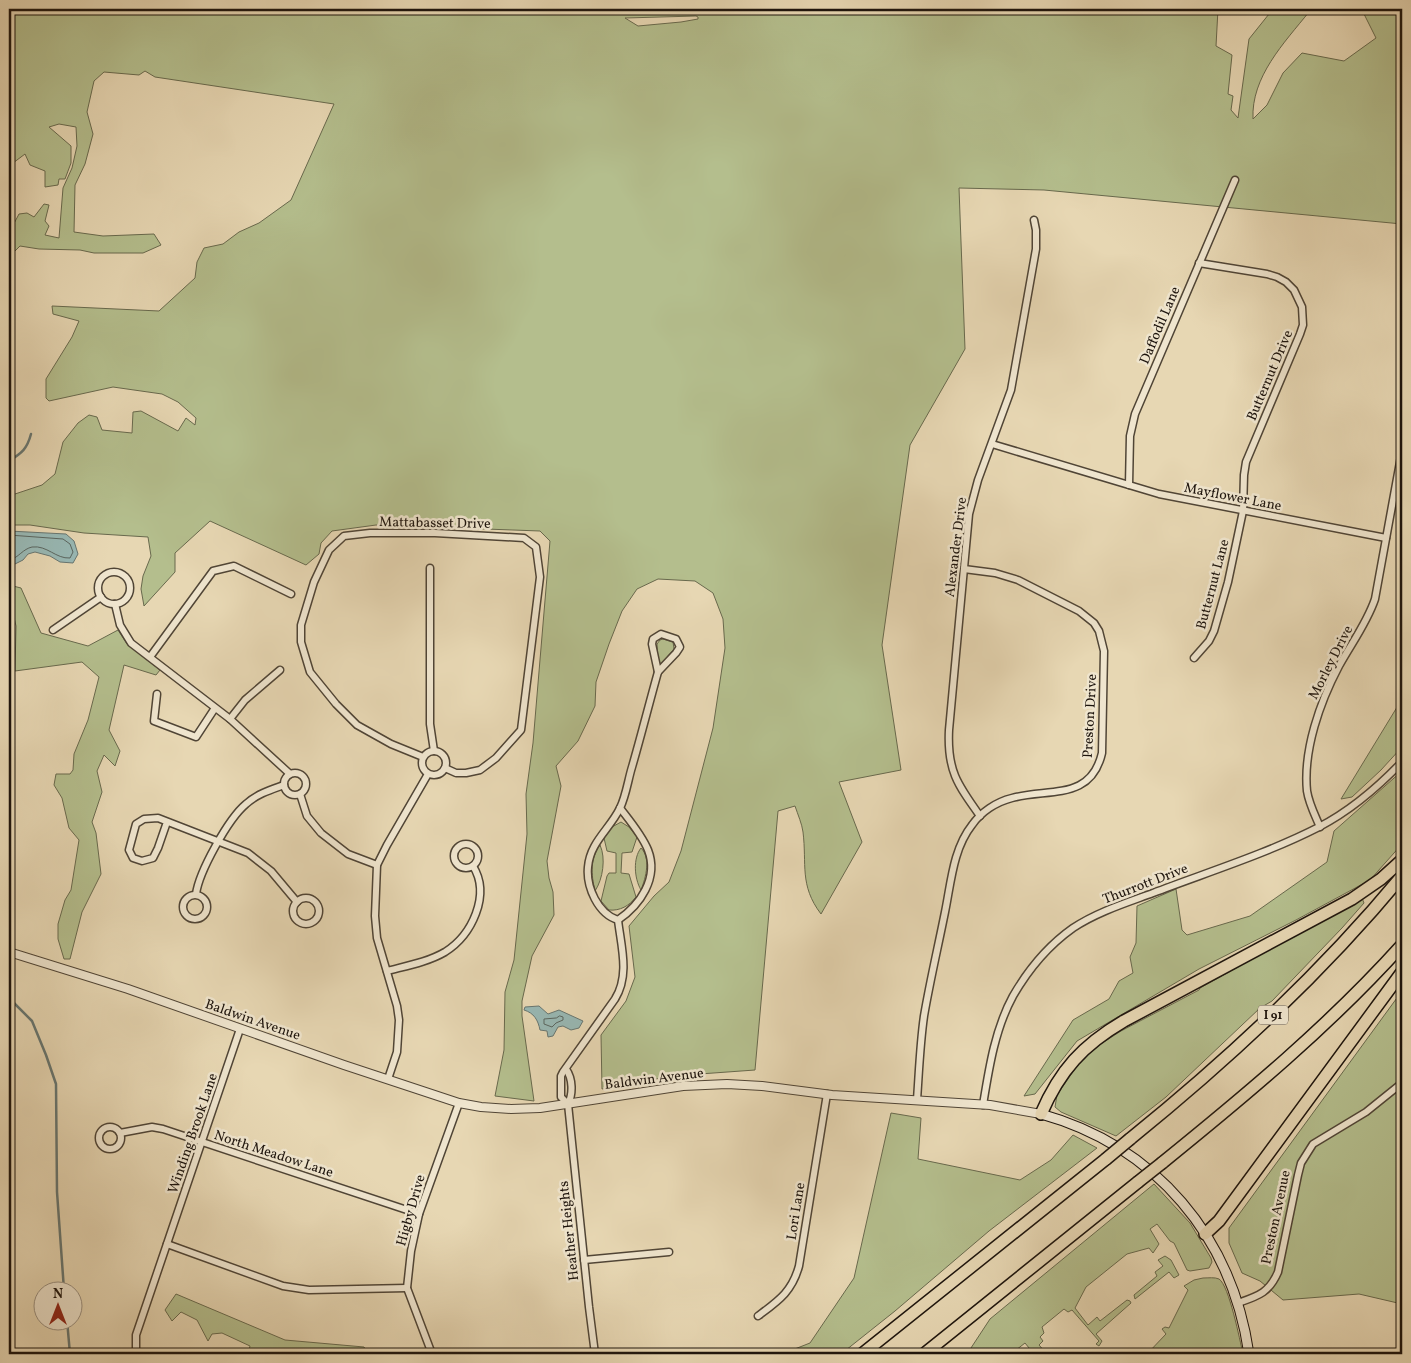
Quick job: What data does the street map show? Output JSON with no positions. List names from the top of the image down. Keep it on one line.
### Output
{"streets":{"highway":["I 91"],"main road":["Baldwin Avenue"],"street":["Daffodil Lane","Butternut Drive","Mayflower Lane","Mattabasset Drive","Alexander Drive","Butternut Lane","Morley Drive","Preston Drive","Thurrott Drive","Winding Brook Lane","North Meadow Lane","Higby Drive","Lori Lane","Preston Avenue","Heather Heights"]},"crossings":[["Daffodil Lane","Butternut Drive"],["Daffodil Lane","Mayflower Lane"],["Butternut Drive","Mayflower Lane"],["Butternut Drive","Butternut Lane"],["Mayflower Lane","Alexander Drive"],["Mayflower Lane","Butternut Lane"],["Mayflower Lane","Morley Drive"],["Alexander Drive","Preston Drive"],["Morley Drive","Thurrott Drive"],["Preston Drive","Baldwin Avenue"],["Thurrott Drive","Baldwin Avenue"],["Baldwin Avenue","Winding Brook Lane"],["Baldwin Avenue","Higby Drive"],["Baldwin Avenue","Lori Lane"],["Baldwin Avenue","Preston Avenue"],["Baldwin Avenue","Heather Heights"],["Winding Brook Lane","North Meadow Lane"],["North Meadow Lane","Higby Drive"]],"north":"top"}
